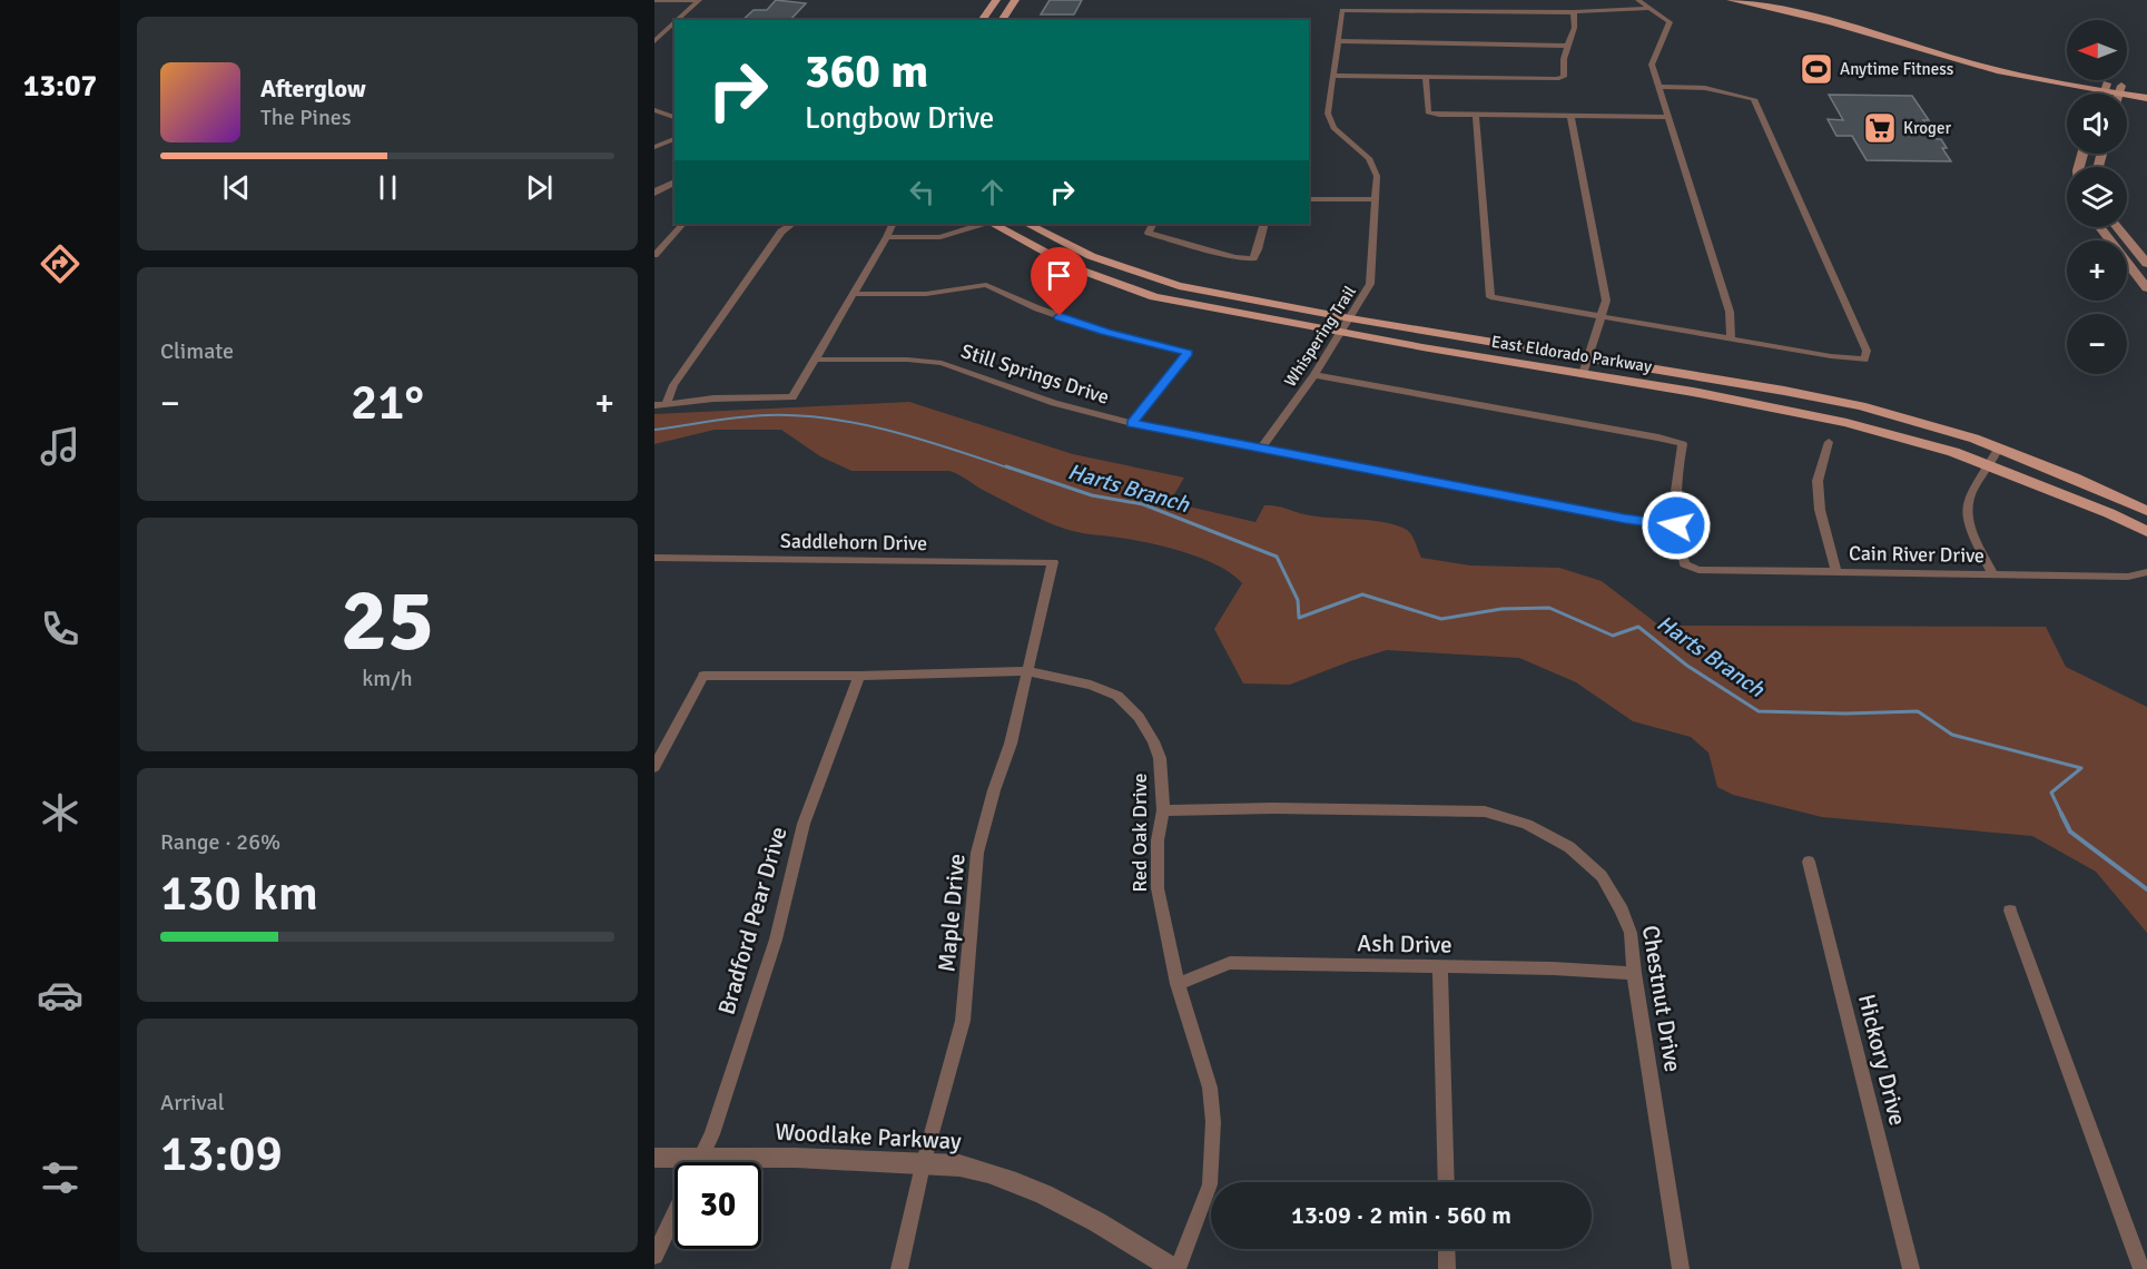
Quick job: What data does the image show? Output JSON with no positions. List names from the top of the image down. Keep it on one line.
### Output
{"streets":{"main road":["East Eldorado Parkway"],"street":["Whispering Trail","Still Springs Drive","Saddlehorn Drive","Cain River Drive","Red Oak Drive","Maple Drive","Bradford Pear Drive","Ash Drive","Chestnut Drive","Hickory Drive","Woodlake Parkway"]},"crossings":[["Whispering Trail","East Eldorado Parkway"],["Whispering Trail","Still Springs Drive"],["Still Springs Drive","Cain River Drive"],["Saddlehorn Drive","Maple Drive"],["Red Oak Drive","Maple Drive"],["Red Oak Drive","Bradford Pear Drive"],["Red Oak Drive","Ash Drive"],["Red Oak Drive","Chestnut Drive"],["Red Oak Drive","Woodlake Parkway"],["Maple Drive","Woodlake Parkway"],["Ash Drive","Chestnut Drive"]],"water":["Harts Branch"],"places":{"sports":["Anytime Fitness"],"supermarket":["Kroger"]},"north":"left","page":{"tabs":"13:07","map_buttons":["+","−"],"turn":["360 m","Longbow Drive"],"song":["Afterglow","The Pines"],"tile":["Climate",["25","km/h"],["Range · 26%","130 km"],["Arrival","13:09"]],"heat":["−","21°","+"],"limit":"30","trip":"13:09 · 2 min · 560 m"}}
